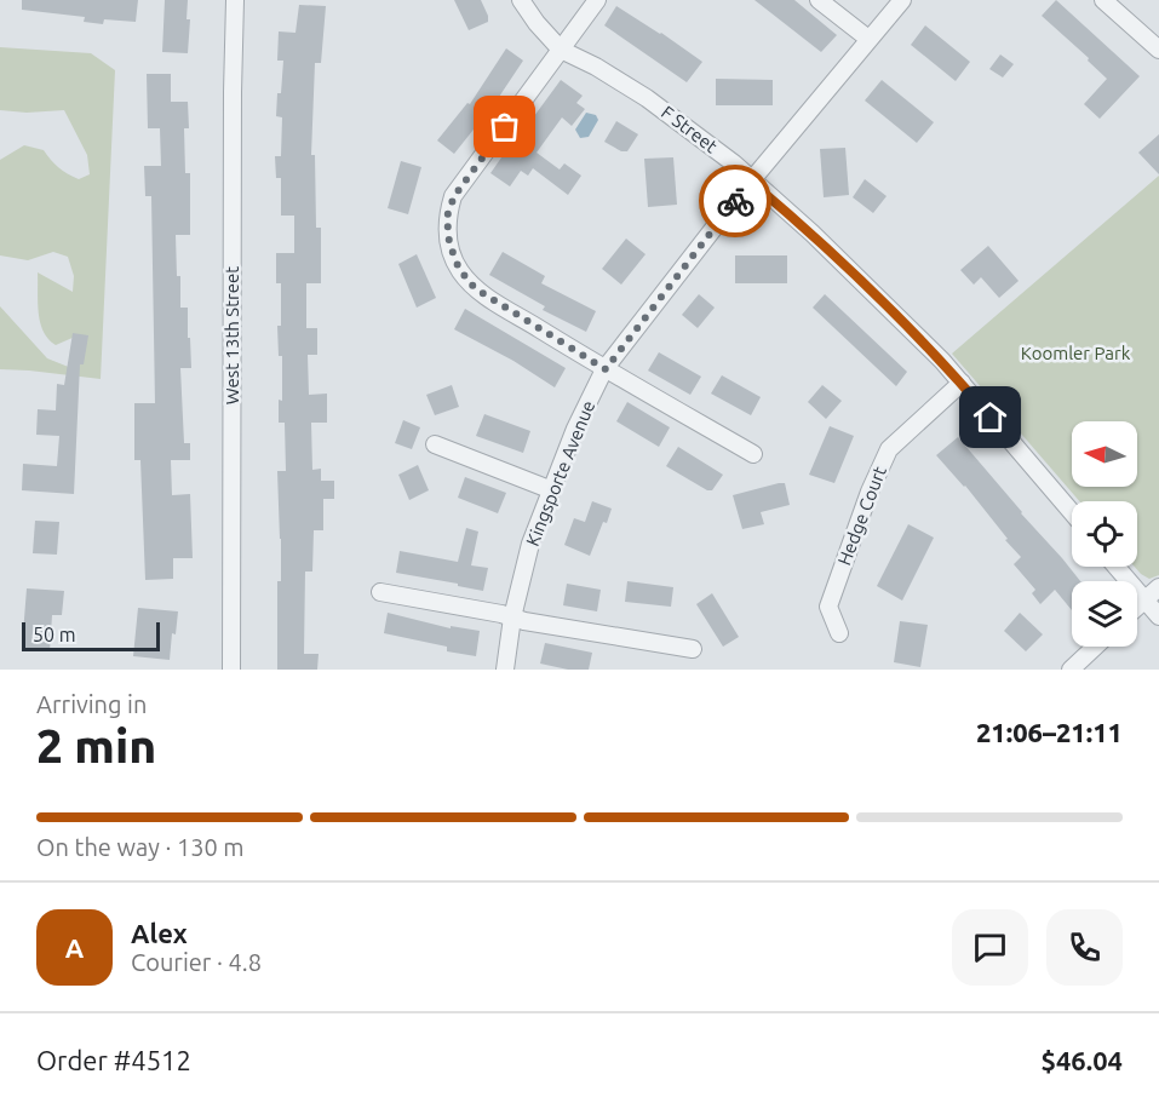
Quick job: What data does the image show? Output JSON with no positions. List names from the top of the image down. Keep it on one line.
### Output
{"streets":{"street":["F Street","West 13th Street","Kingsporte Avenue","Hedge Court"]},"crossings":[["F Street","Kingsporte Avenue"],["F Street","Hedge Court"]],"parks":["Koomler Park"],"scale_bar":"50 m","north":"left","page":{"scale":"50 m","heading":["2 min","Arriving in","21:06–21:11"],"panel":["Alex","Courier · 4.8","Order #4512","$46.04"],"bar":"On the way · 130 m","round":"A"}}
